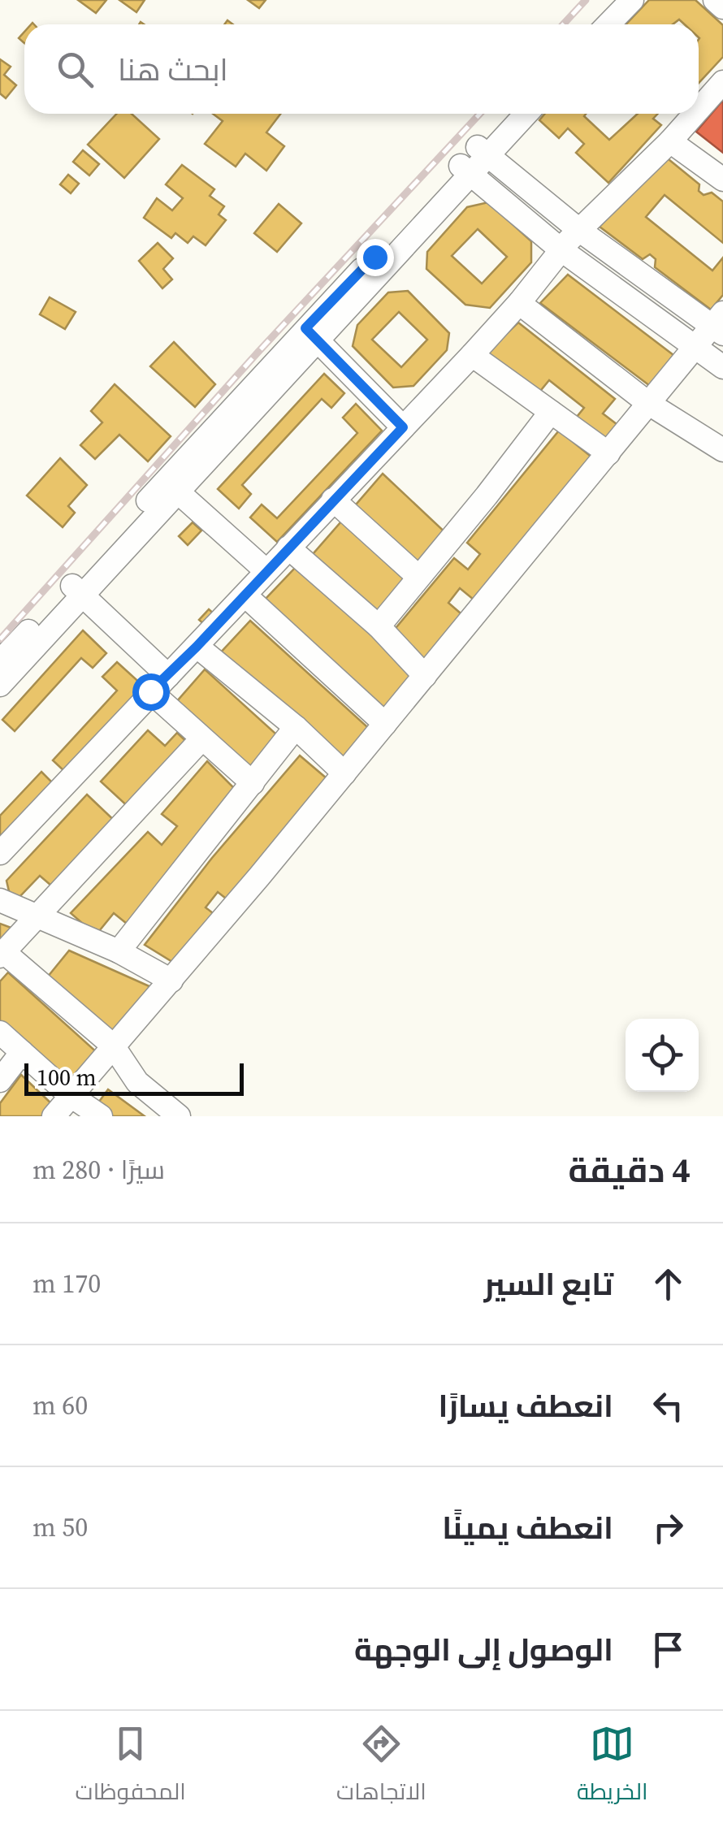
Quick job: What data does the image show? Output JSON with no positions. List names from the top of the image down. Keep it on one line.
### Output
{"scale_bar":"100 m","page":{"search":"ابحث هنا","scale":"100 m","heading":["4 دقيقة","سيرًا · 280 m"],"list":[["تابع السير","170 m"],["انعطف يسارًا","60 m"],["انعطف يمينًا","50 m"],"الوصول إلى الوجهة"],"nav":["الخريطة","الاتجاهات","المحفوظات"]}}
